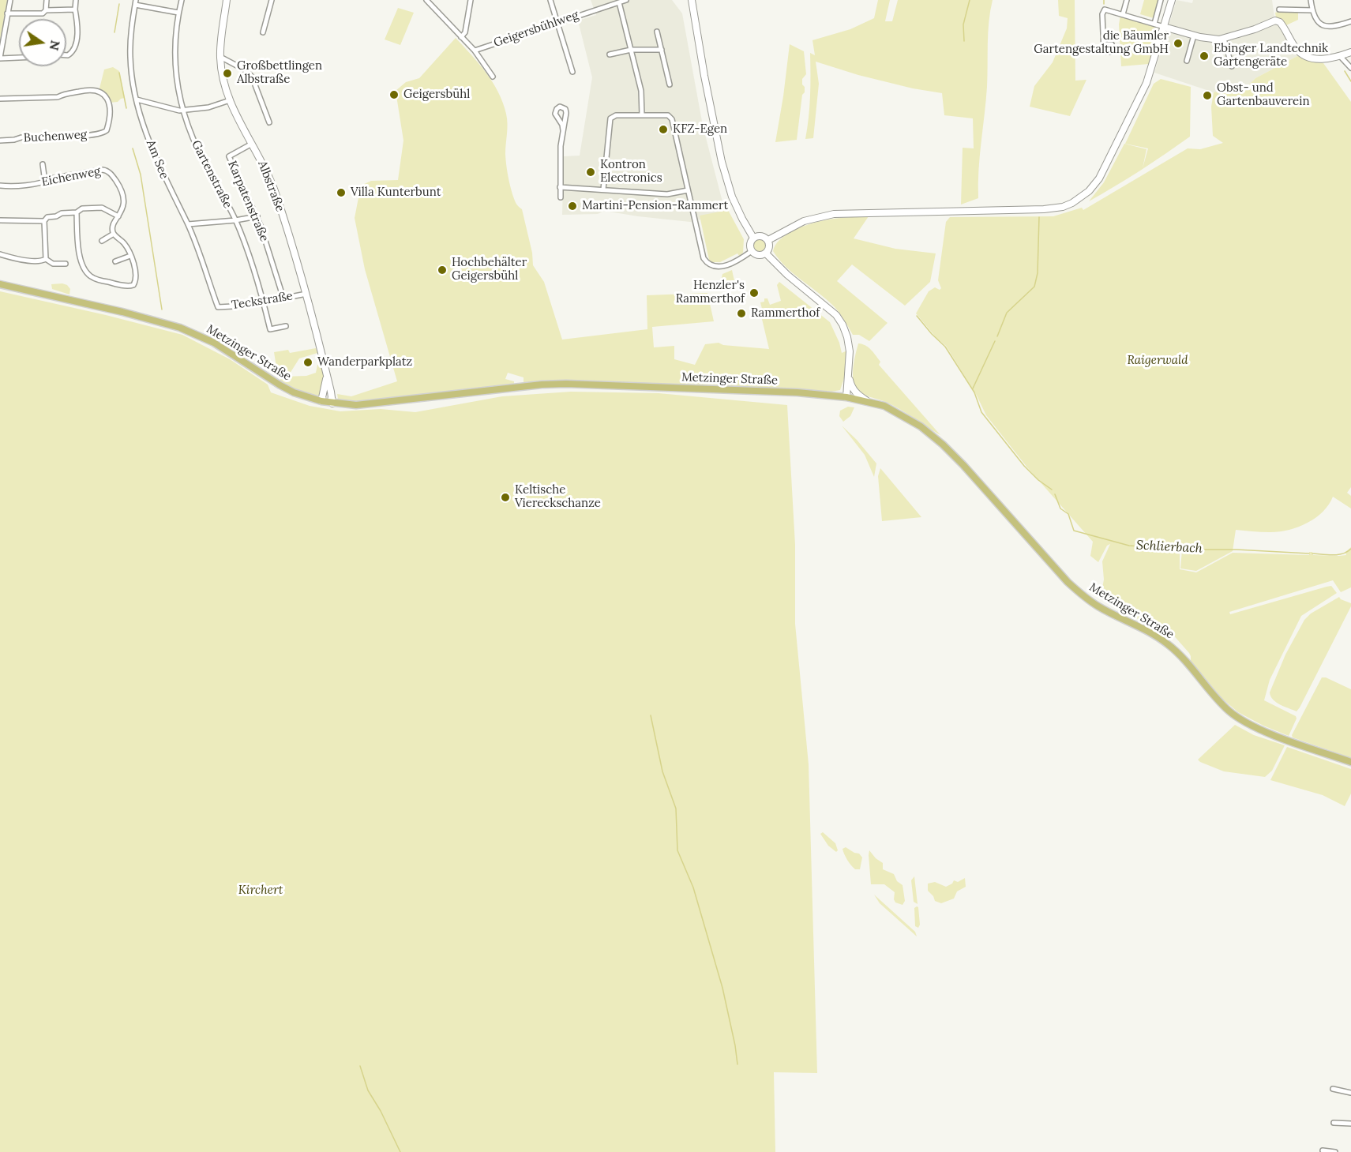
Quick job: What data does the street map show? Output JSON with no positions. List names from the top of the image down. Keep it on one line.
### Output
{"streets":{"main road":["Metzinger Straße"],"street":["Geigersbühlweg","Buchenweg","Am See","Gartenstraße","Eichenweg","Albstraße","Karpatenstraße","Teckstraße"]},"crossings":[["Am See","Gartenstraße"],["Am See","Teckstraße"],["Gartenstraße","Teckstraße"],["Albstraße","Karpatenstraße"],["Albstraße","Teckstraße"],["Albstraße","Metzinger Straße"],["Karpatenstraße","Teckstraße"]],"water":["Schlierbach"],"parks":["Raigerwald","Kirchert"],"places":["die Bäumler Gartengestaltung GmbH","Ebinger Landtechnik Gartengeräte","Großbettlingen Albstraße","Geigersbühl","Obst- und Gartenbauverein","KFZ-Egen","Kontron Electronics","Villa Kunterbunt","Martini-Pension-Rammert","Hochbehälter Geigersbühl","Henzler's Rammerthof","Rammerthof","Wanderparkplatz","Keltische Viereckschanze"],"north":"right"}
